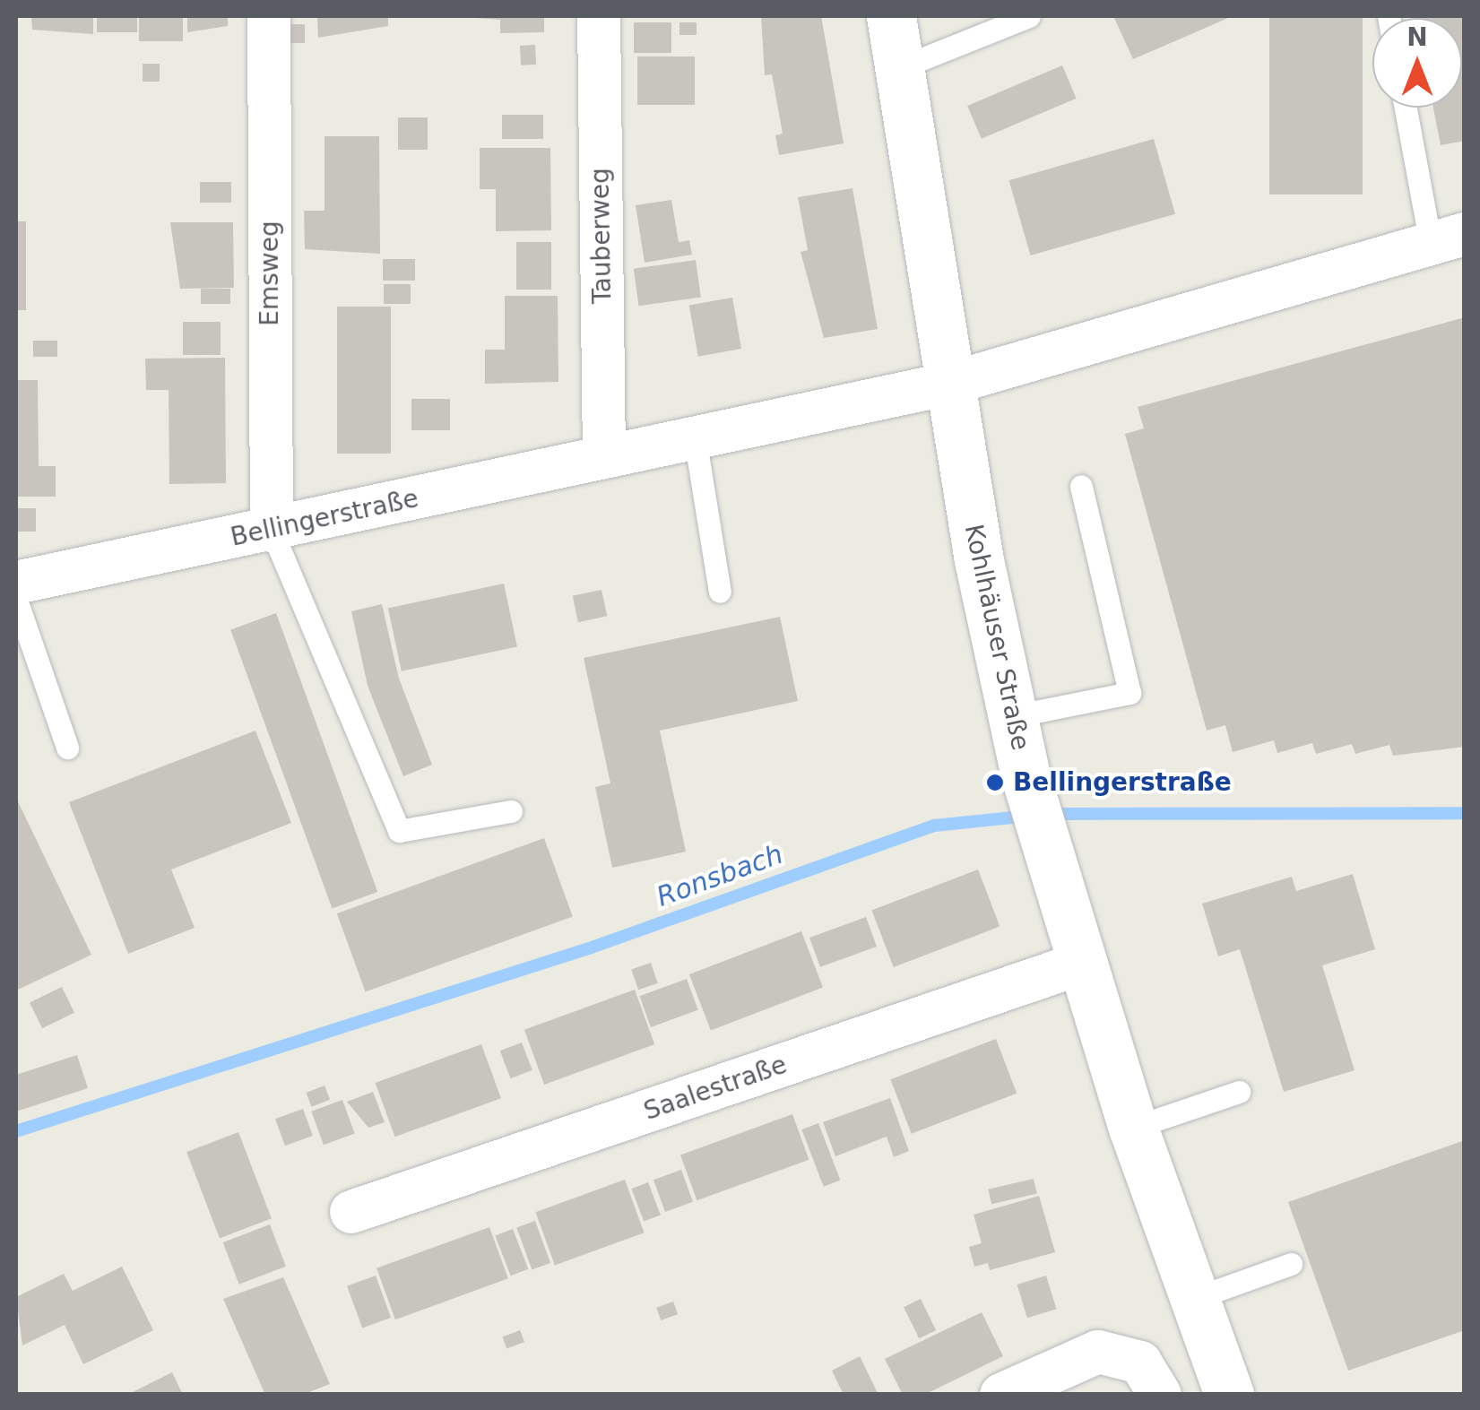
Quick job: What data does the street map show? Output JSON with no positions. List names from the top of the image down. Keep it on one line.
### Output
{"streets":{"street":["Tauberweg","Emsweg","Bellingerstraße","Kohlhäuser Straße","Saalestraße"]},"crossings":[["Tauberweg","Bellingerstraße"],["Emsweg","Bellingerstraße"],["Bellingerstraße","Kohlhäuser Straße"],["Kohlhäuser Straße","Saalestraße"]],"water":["Ronsbach"],"places":["Bellingerstraße"],"north":"top"}
